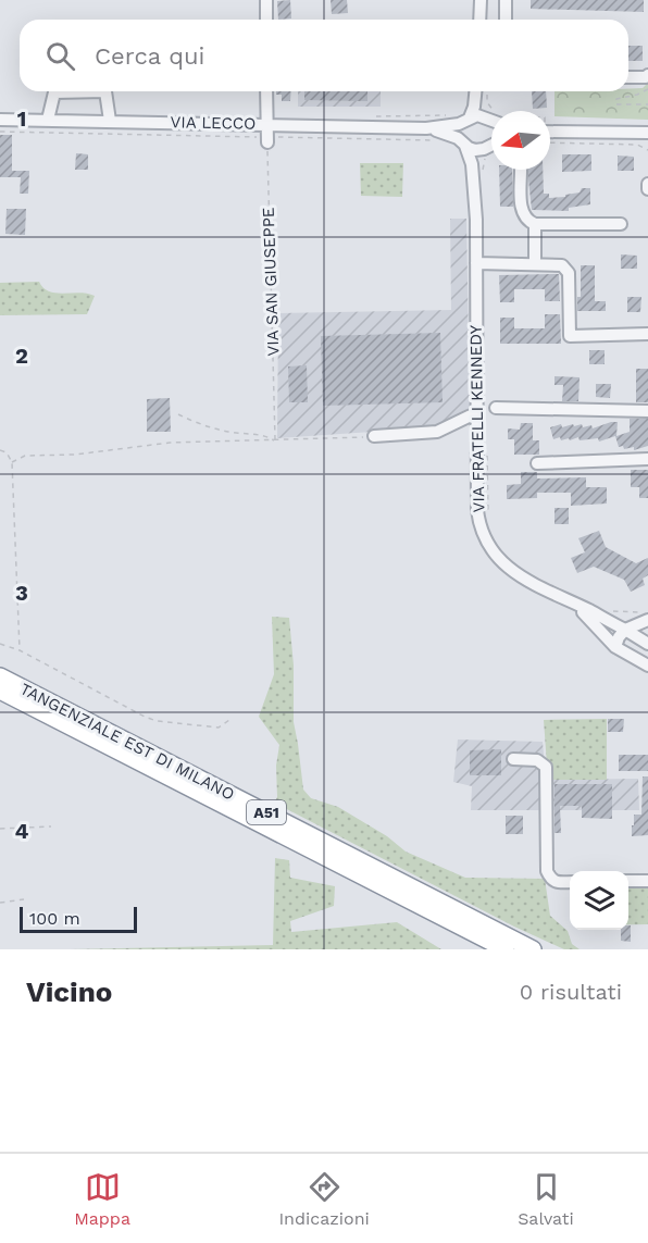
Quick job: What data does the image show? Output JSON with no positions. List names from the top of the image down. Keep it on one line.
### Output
{"streets":{"highway":["TANGENZIALE EST DI MILANO","A51"],"street":["VIA LECCO","VIA FRATELLI KENNEDY"],"path":["VIA SAN GIUSEPPE"]},"crossings":[["VIA LECCO","VIA FRATELLI KENNEDY"]],"scale_bar":"100 m","north":"left","page":{"search":"Cerca qui","scale":"100 m","heading":["Vicino","0 risultati"],"nav":["Mappa","Indicazioni","Salvati"]},"grid":{"rows":["1","2","3","4"]}}
